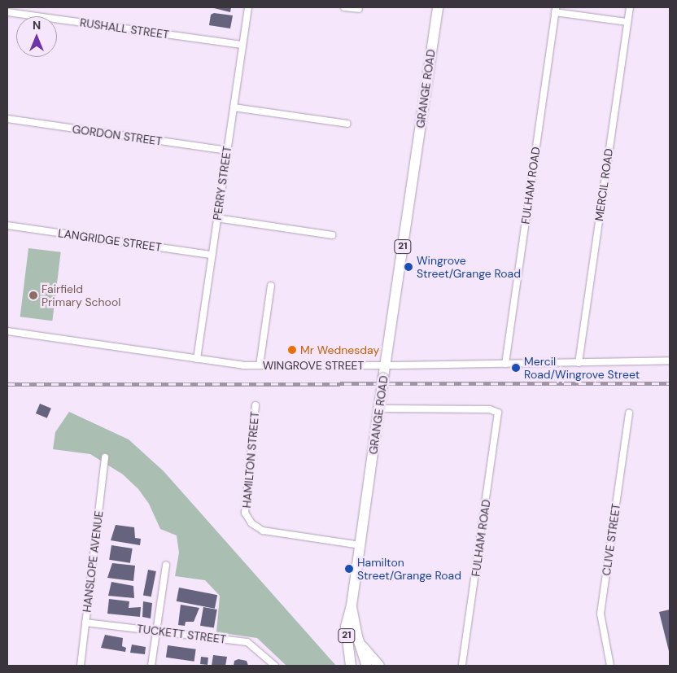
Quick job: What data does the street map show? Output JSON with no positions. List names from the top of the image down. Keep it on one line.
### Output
{"streets":{"main road":["GRANGE ROAD","21"],"street":["RUSHALL STREET","GORDON STREET","PERRY STREET","MERCIL ROAD","FULHAM ROAD","LANGRIDGE STREET","WINGROVE STREET","HAMILTON STREET","CLIVE STREET","HANSLOPE AVENUE","TUCKETT STREET"]},"crossings":[["RUSHALL STREET","PERRY STREET"],["GRANGE ROAD","FULHAM ROAD"],["GRANGE ROAD","WINGROVE STREET"],["GRANGE ROAD","HAMILTON STREET"],["GORDON STREET","PERRY STREET"],["PERRY STREET","LANGRIDGE STREET"],["PERRY STREET","WINGROVE STREET"],["MERCIL ROAD","WINGROVE STREET"],["FULHAM ROAD","WINGROVE STREET"],["HANSLOPE AVENUE","TUCKETT STREET"]],"places":["Wingrove Street/Grange Road","Fairfield Primary School","Mr Wednesday","Mercil Road/Wingrove Street","Hamilton Street/Grange Road"],"north":"top"}
